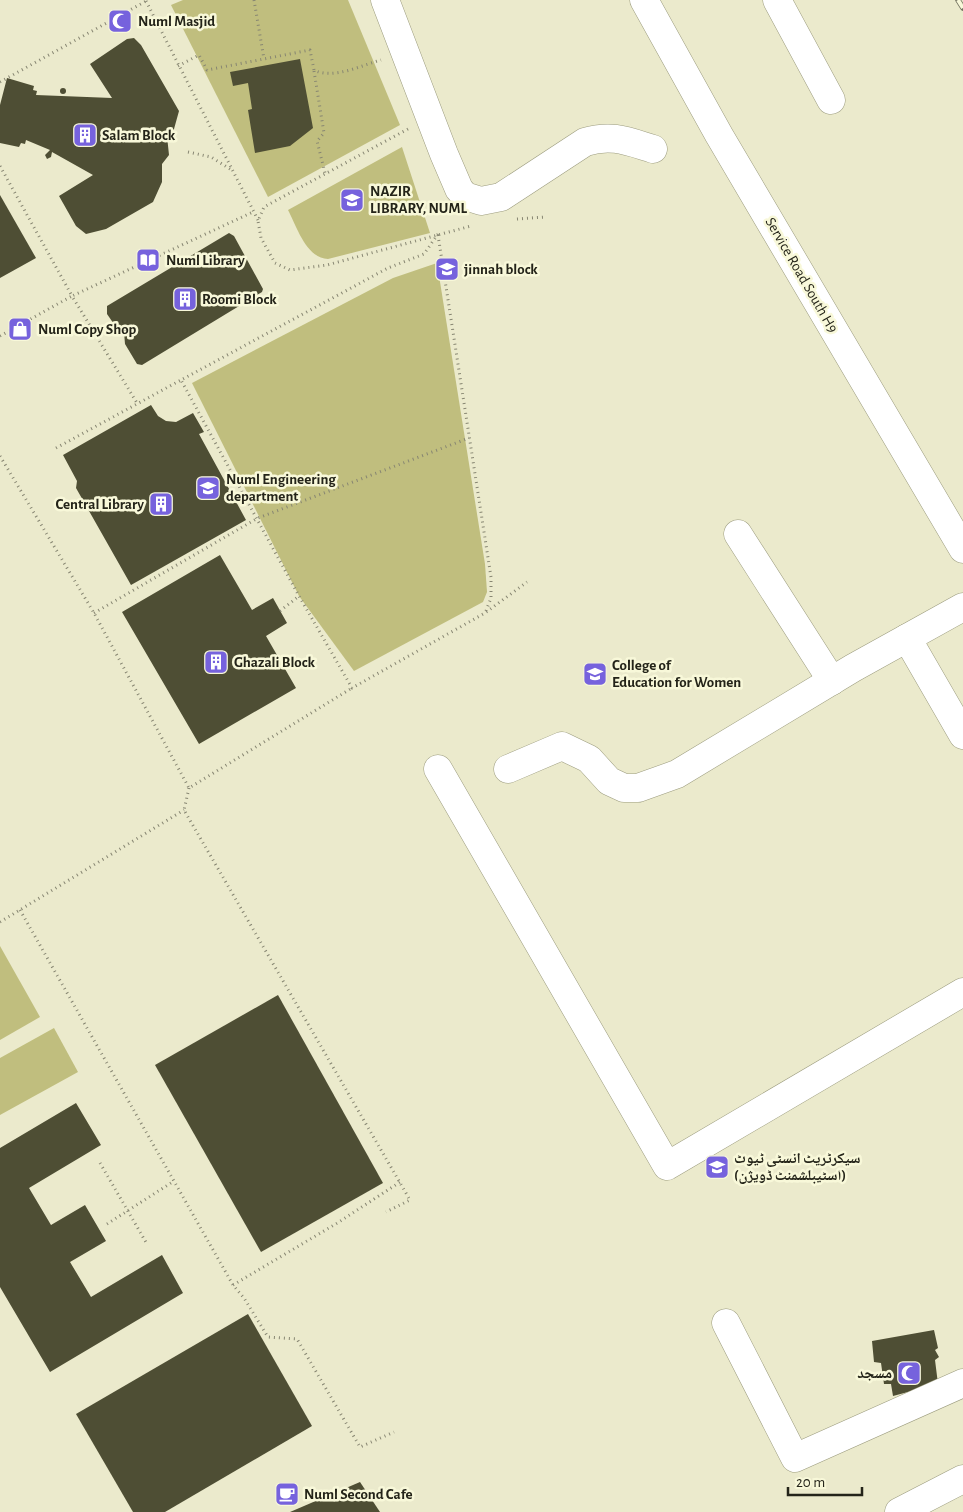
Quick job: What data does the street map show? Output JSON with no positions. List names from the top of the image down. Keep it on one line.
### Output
{"streets":{"street":["Service Road South H9"]},"places":{"mosque":["Numl Masjid","مسجد"],"building":["Salam Block","Roomi Block","Central Library","Ghazali Block"],"school or university":["NAZIR LIBRARY, NUML","jinnah block","Numl Engineering department","College of Education for Women","سیکرٹریٹ انسٹی ٹیوٹ (اسٹیبلشمنٹ ڈویژن)"],"library":["Numl Library"],"shop":["Numl Copy Shop"],"cafe":["Numl Second Cafe"]},"scale_bar":"20 m"}
